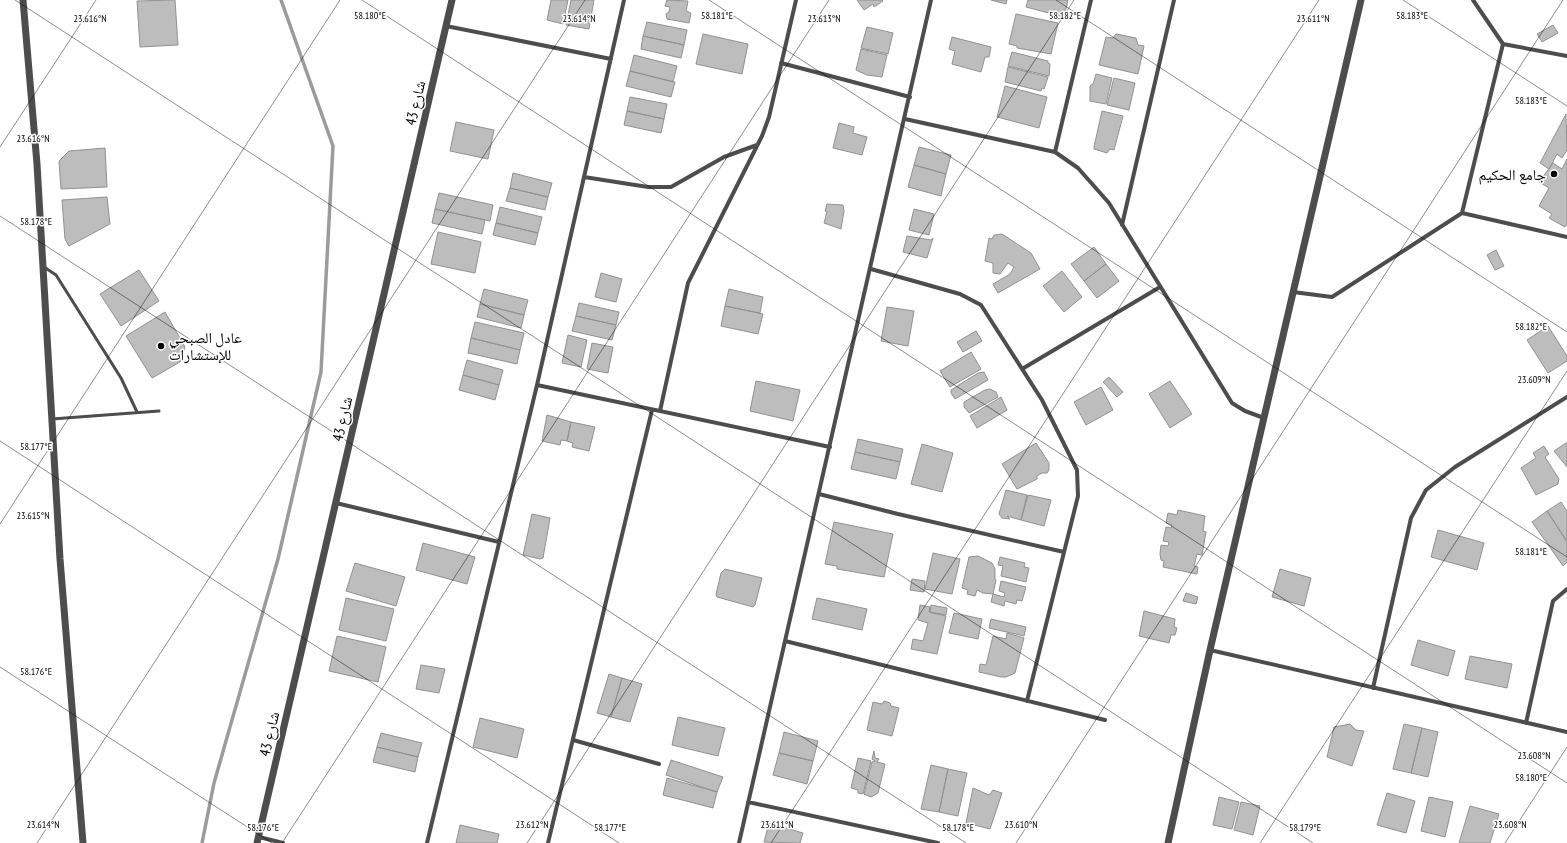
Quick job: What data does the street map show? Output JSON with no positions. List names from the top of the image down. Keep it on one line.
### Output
{"streets":{"street":["شارع 43"]},"places":["جامع الحكيم","عادل الصبحي للإستشارات"],"coordinates":["58.183°E","58.181°E","58.180°E","58.182°E","23.616°N","23.614°N","23.613°N","23.611°N","58.178°E","23.609°N","58.177°E","23.615°N","58.176°E","23.608°N","23.612°N","23.610°N","58.179°E"]}
